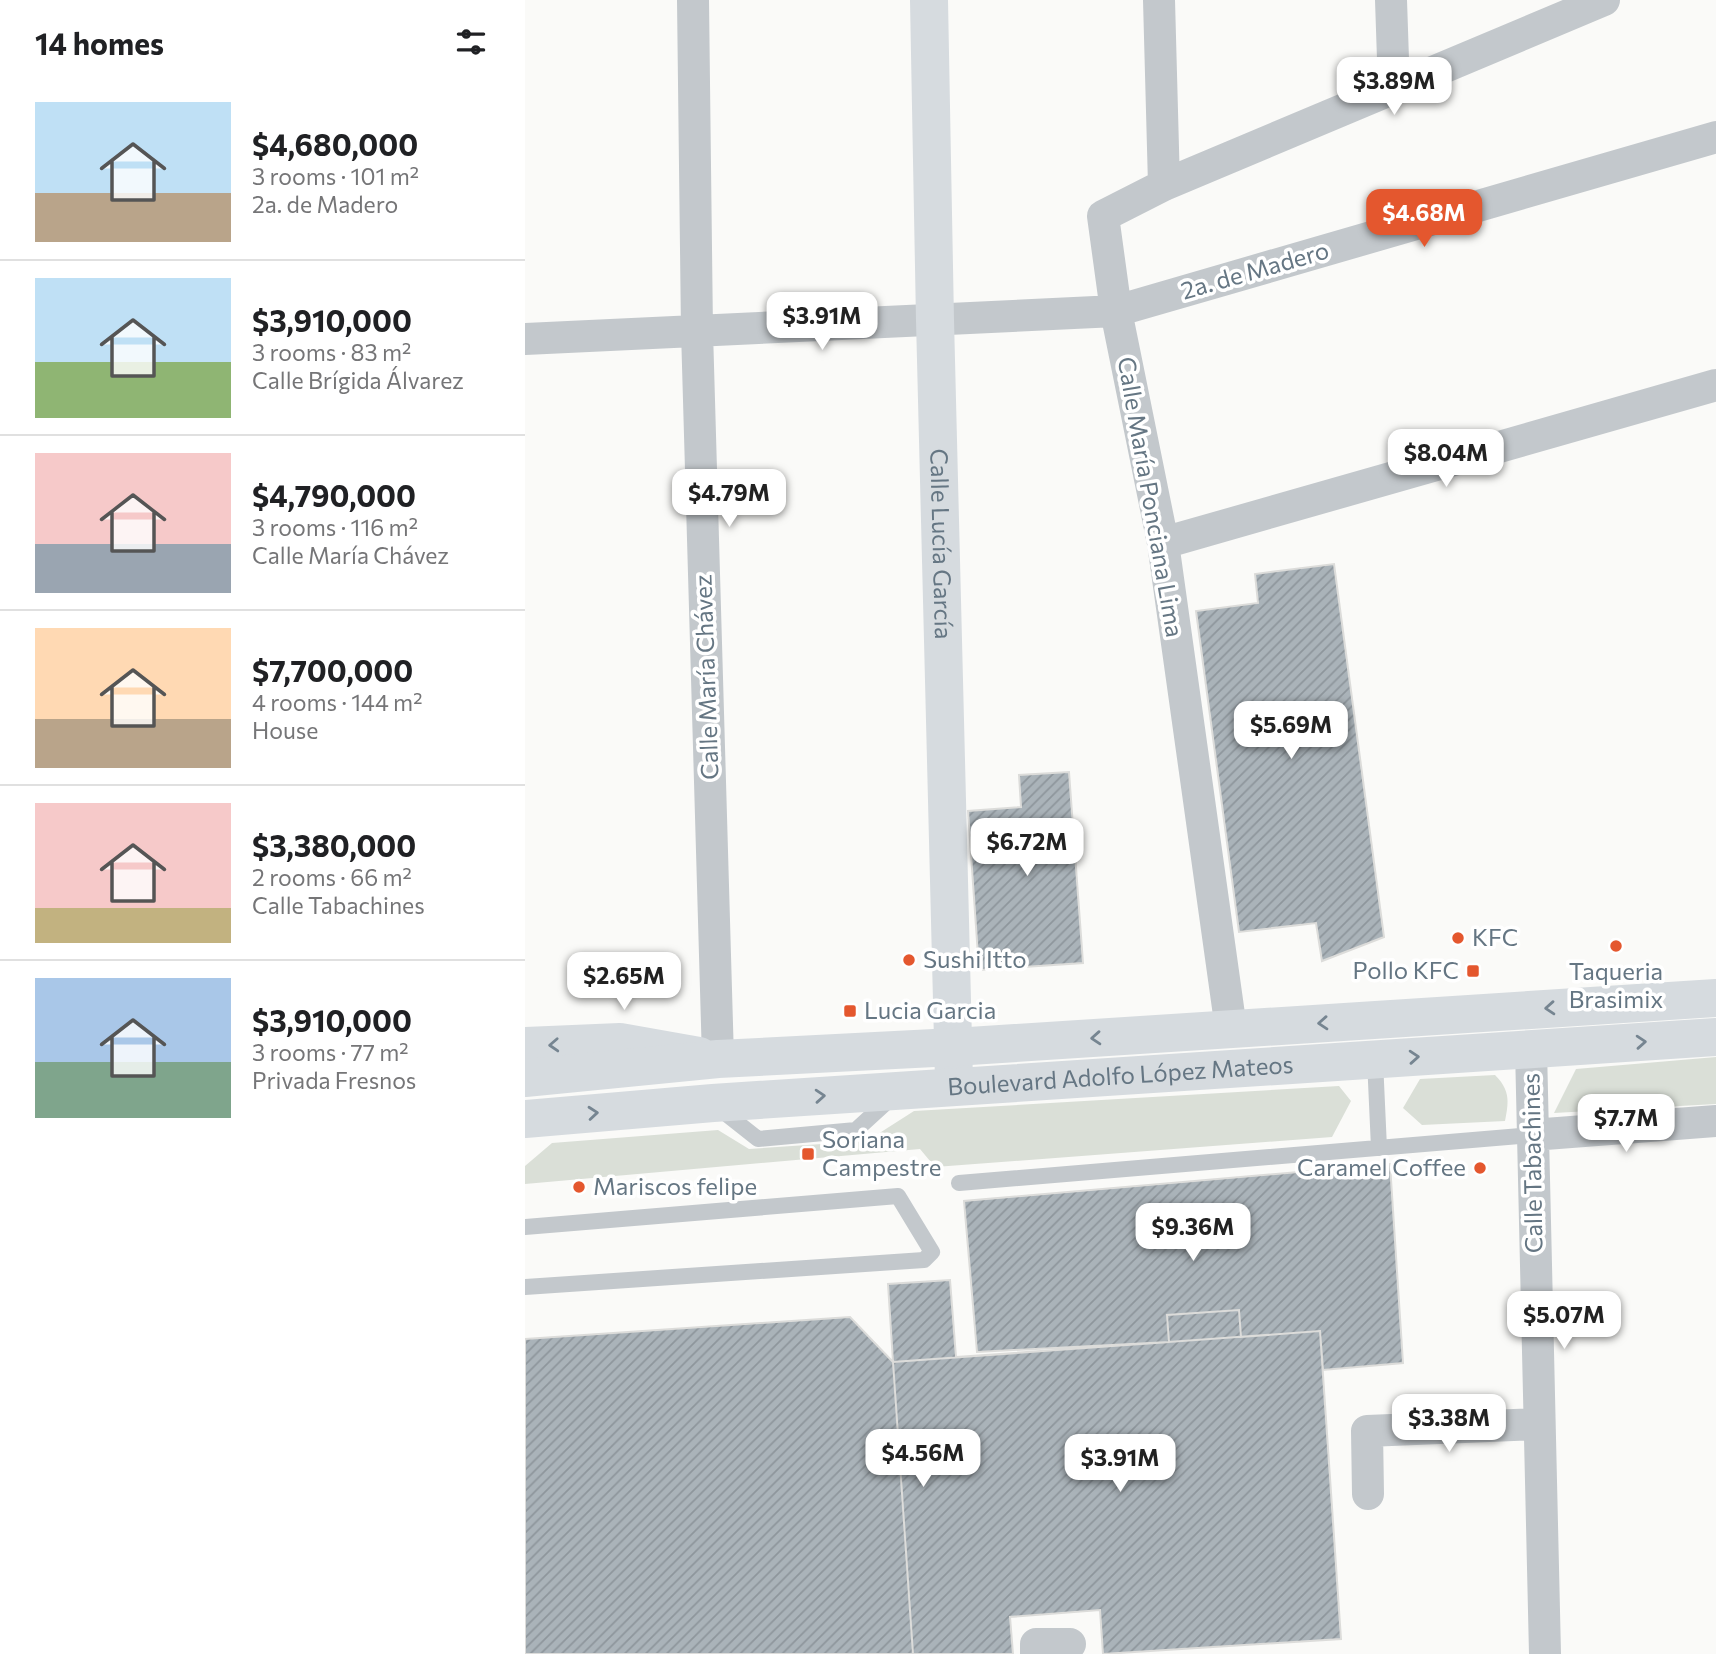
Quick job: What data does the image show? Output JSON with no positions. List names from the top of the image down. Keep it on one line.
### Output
{"streets":{"main road":["Calle Lucía García","Boulevard Adolfo López Mateos"],"street":["2a. de Madero","Calle María Ponciana Lima","Calle María Chávez","Calle Tabachines"]},"crossings":[["2a. de Madero","Calle María Ponciana Lima"],["2a. de Madero","Calle Lucía García"],["2a. de Madero","Calle María Chávez"],["Calle María Ponciana Lima","Boulevard Adolfo López Mateos"],["Calle Lucía García","Boulevard Adolfo López Mateos"],["Calle María Chávez","Boulevard Adolfo López Mateos"],["Boulevard Adolfo López Mateos","Calle Tabachines"]],"places":{"other":["KFC","Taqueria Brasimix","Sushi Itto","Caramel Coffee","Mariscos felipe"],"transit":["Pollo KFC","Lucia Garcia","Soriana Campestre"]},"page":{"heading":"14 homes","price":["$3.89M","$4.68M","$3.91M","$8.04M","$4.79M","$5.69M","$6.72M","$2.65M","$7.7M","$9.36M","$5.07M","$3.38M","$4.56M","$3.91M"],"list":[{"name":"$4,680,000","note":"3 rooms · 101 m² · 2a. de Madero"},{"name":"$3,910,000","note":"3 rooms · 83 m² · Calle Brígida Álvarez"},{"name":"$4,790,000","note":"3 rooms · 116 m² · Calle María Chávez"},{"name":"$7,700,000","note":"4 rooms · 144 m² · House"},{"name":"$3,380,000","note":"2 rooms · 66 m² · Calle Tabachines"},{"name":"$3,910,000","note":"3 rooms · 77 m² · Privada Fresnos"}]}}
